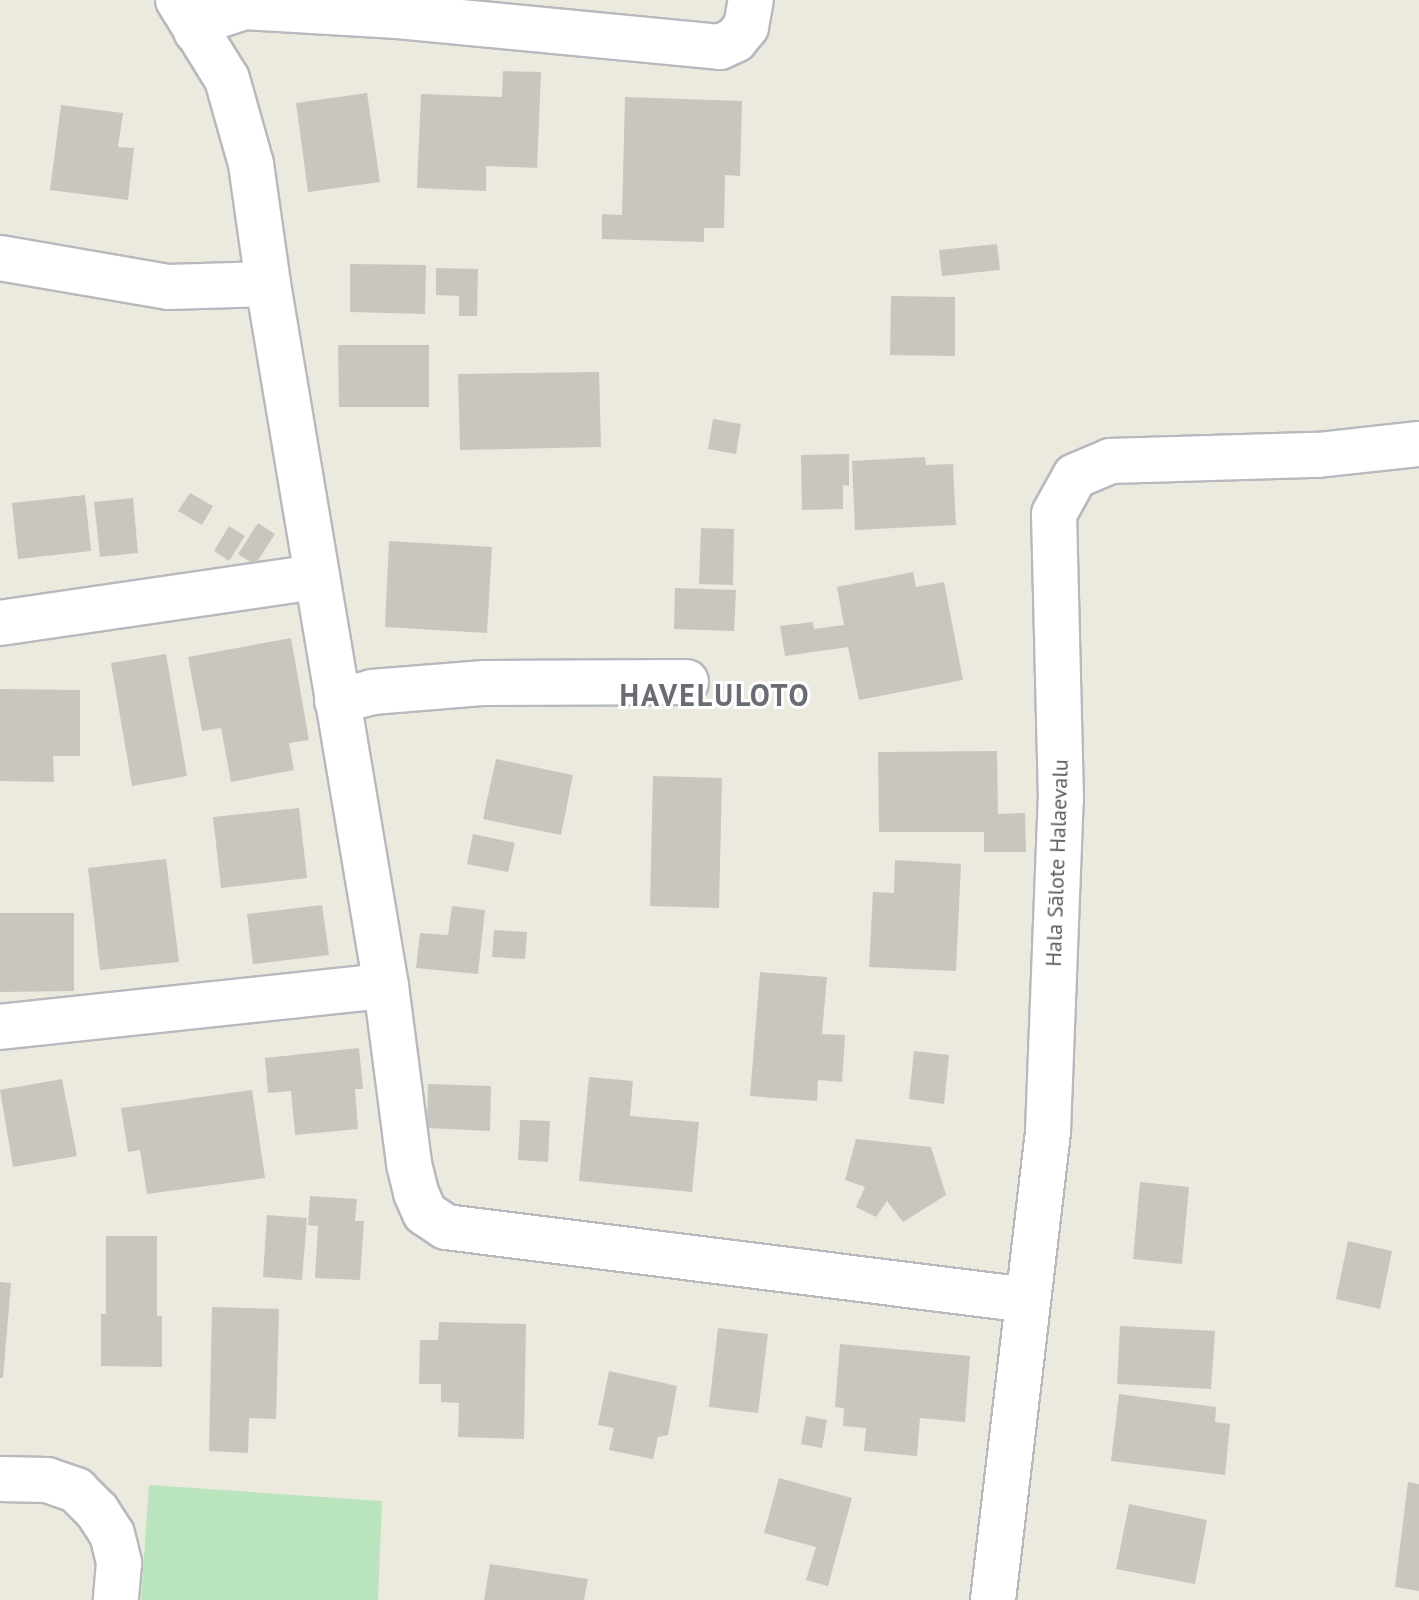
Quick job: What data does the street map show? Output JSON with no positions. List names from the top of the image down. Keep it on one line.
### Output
{"streets":{"street":["Hala Sālote Halaevalu"]},"districts":["HAVELULOTO"]}
